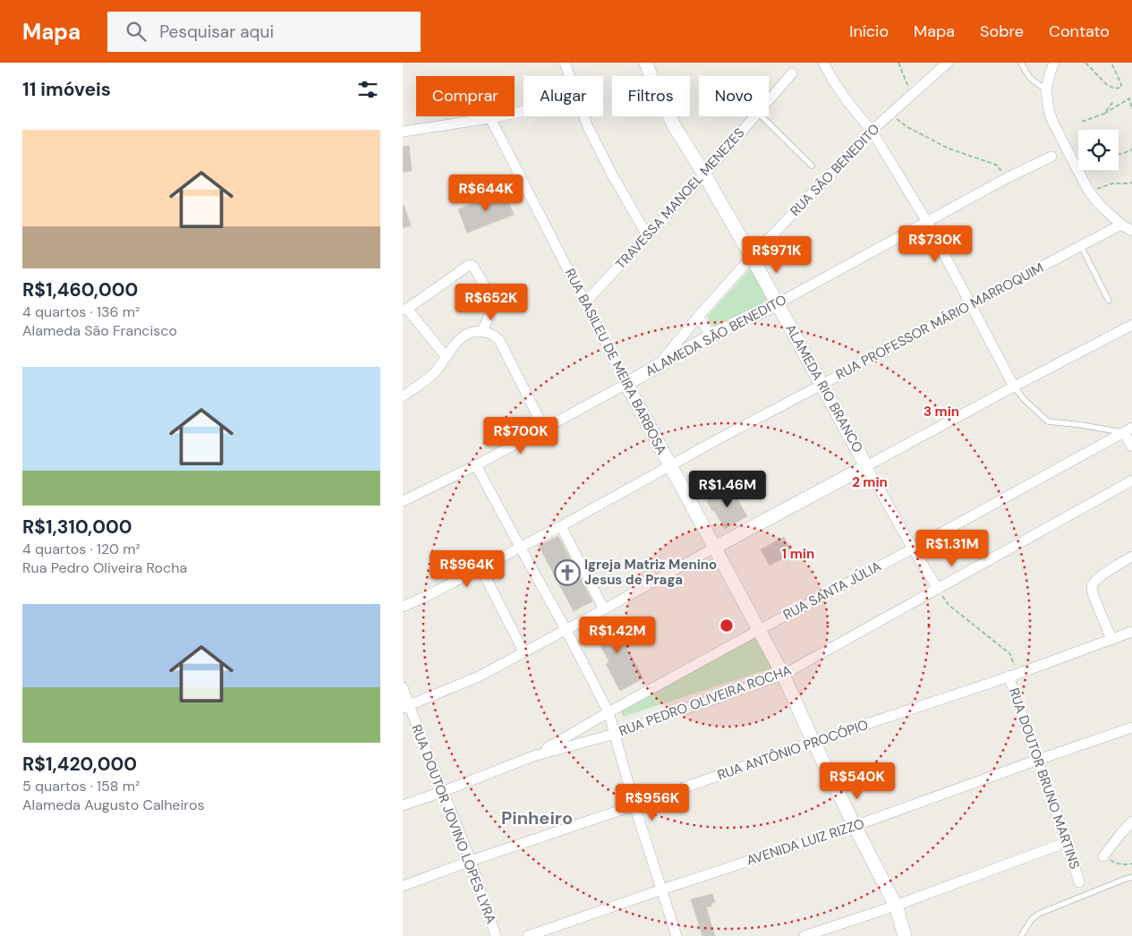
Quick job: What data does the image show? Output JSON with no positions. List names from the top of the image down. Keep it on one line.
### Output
{"streets":{"street":["RUA SÃO BENEDITO","TRAVESSA MANOEL MENEZES","RUA PROFESSOR MÁRIO MARROQUIM","ALAMEDA SÃO BENEDITO","RUA BASILEU DE MEIRA BARBOSA","ALAMEDA RIO BRANCO","RUA SANTA JÚLIA","RUA PEDRO OLIVEIRA ROCHA","RUA ANTÔNIO PROCÓPIO","RUA DOUTOR BRUNO MARTINS","RUA DOUTOR JOVINO LOPES LYRA","AVENIDA LUIZ RIZZO"]},"crossings":[["RUA SÃO BENEDITO","ALAMEDA SÃO BENEDITO"],["RUA SÃO BENEDITO","ALAMEDA RIO BRANCO"],["TRAVESSA MANOEL MENEZES","RUA BASILEU DE MEIRA BARBOSA"],["TRAVESSA MANOEL MENEZES","ALAMEDA RIO BRANCO"],["RUA PROFESSOR MÁRIO MARROQUIM","RUA BASILEU DE MEIRA BARBOSA"],["RUA PROFESSOR MÁRIO MARROQUIM","ALAMEDA RIO BRANCO"],["ALAMEDA SÃO BENEDITO","RUA BASILEU DE MEIRA BARBOSA"],["ALAMEDA SÃO BENEDITO","ALAMEDA RIO BRANCO"],["RUA BASILEU DE MEIRA BARBOSA","RUA SANTA JÚLIA"],["RUA BASILEU DE MEIRA BARBOSA","RUA PEDRO OLIVEIRA ROCHA"],["RUA BASILEU DE MEIRA BARBOSA","RUA ANTÔNIO PROCÓPIO"],["RUA BASILEU DE MEIRA BARBOSA","AVENIDA LUIZ RIZZO"],["ALAMEDA RIO BRANCO","RUA SANTA JÚLIA"],["ALAMEDA RIO BRANCO","RUA PEDRO OLIVEIRA ROCHA"],["RUA SANTA JÚLIA","RUA PEDRO OLIVEIRA ROCHA"],["RUA PEDRO OLIVEIRA ROCHA","RUA DOUTOR JOVINO LOPES LYRA"],["RUA ANTÔNIO PROCÓPIO","RUA DOUTOR BRUNO MARTINS"],["RUA ANTÔNIO PROCÓPIO","RUA DOUTOR JOVINO LOPES LYRA"],["RUA DOUTOR BRUNO MARTINS","AVENIDA LUIZ RIZZO"]],"districts":["Pinheiro"],"places":{"church":["Igreja Matriz Menino Jesus de Praga"]},"page":{"header":"Mapa","search":"Pesquisar aqui","nav":["Início","Mapa","Sobre","Contato"],"heading":"11 imóveis","chip":["Comprar","Alugar","Filtros","Novo"],"list":[{"name":"R$1,460,000","note":"4 quartos · 136 m² · Alameda São Francisco"},{"name":"R$1,310,000","note":"4 quartos · 120 m² · Rua Pedro Oliveira Rocha"},{"name":"R$1,420,000","note":"5 quartos · 158 m² · Alameda Augusto Calheiros"}],"price":["R$644K","R$730K","R$971K","R$652K","R$700K","R$1.46M","R$1.31M","R$964K","R$1.42M","R$540K","R$956K"]},"rings":["3 min","2 min","1 min"]}
